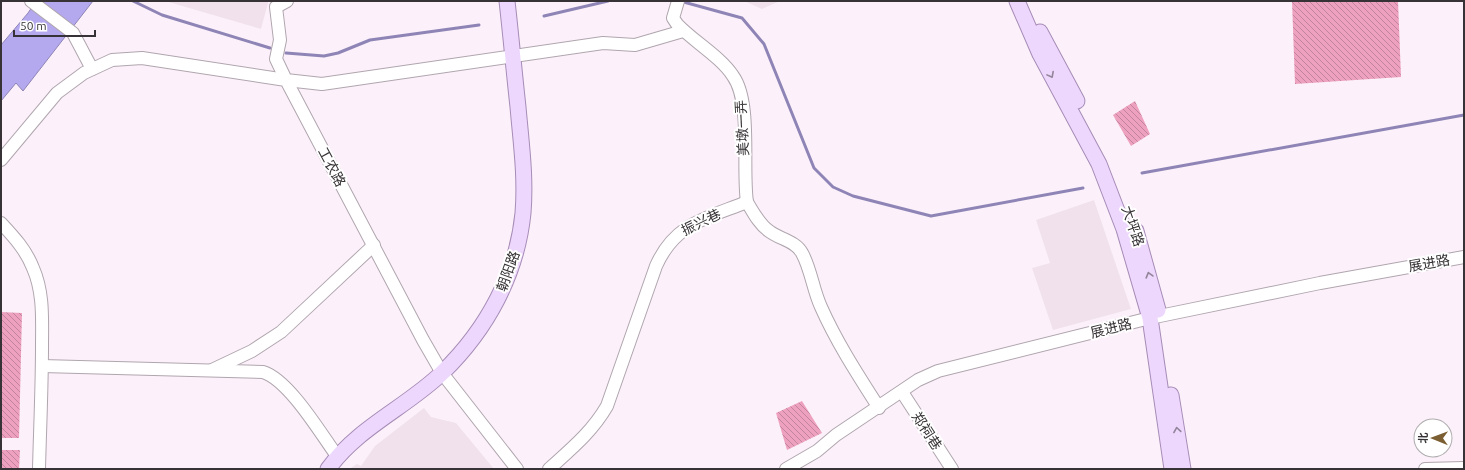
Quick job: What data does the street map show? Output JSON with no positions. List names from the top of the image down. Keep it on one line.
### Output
{"streets":{"main road":["大坪路","朝阳路"],"street":["美墩一弄","工农路","振兴巷","展进路","郑祠巷"]},"crossings":[["美墩一弄","振兴巷"],["工农路","朝阳路"],["大坪路","展进路"],["展进路","郑祠巷"]],"scale_bar":"50 m","north":"left"}
